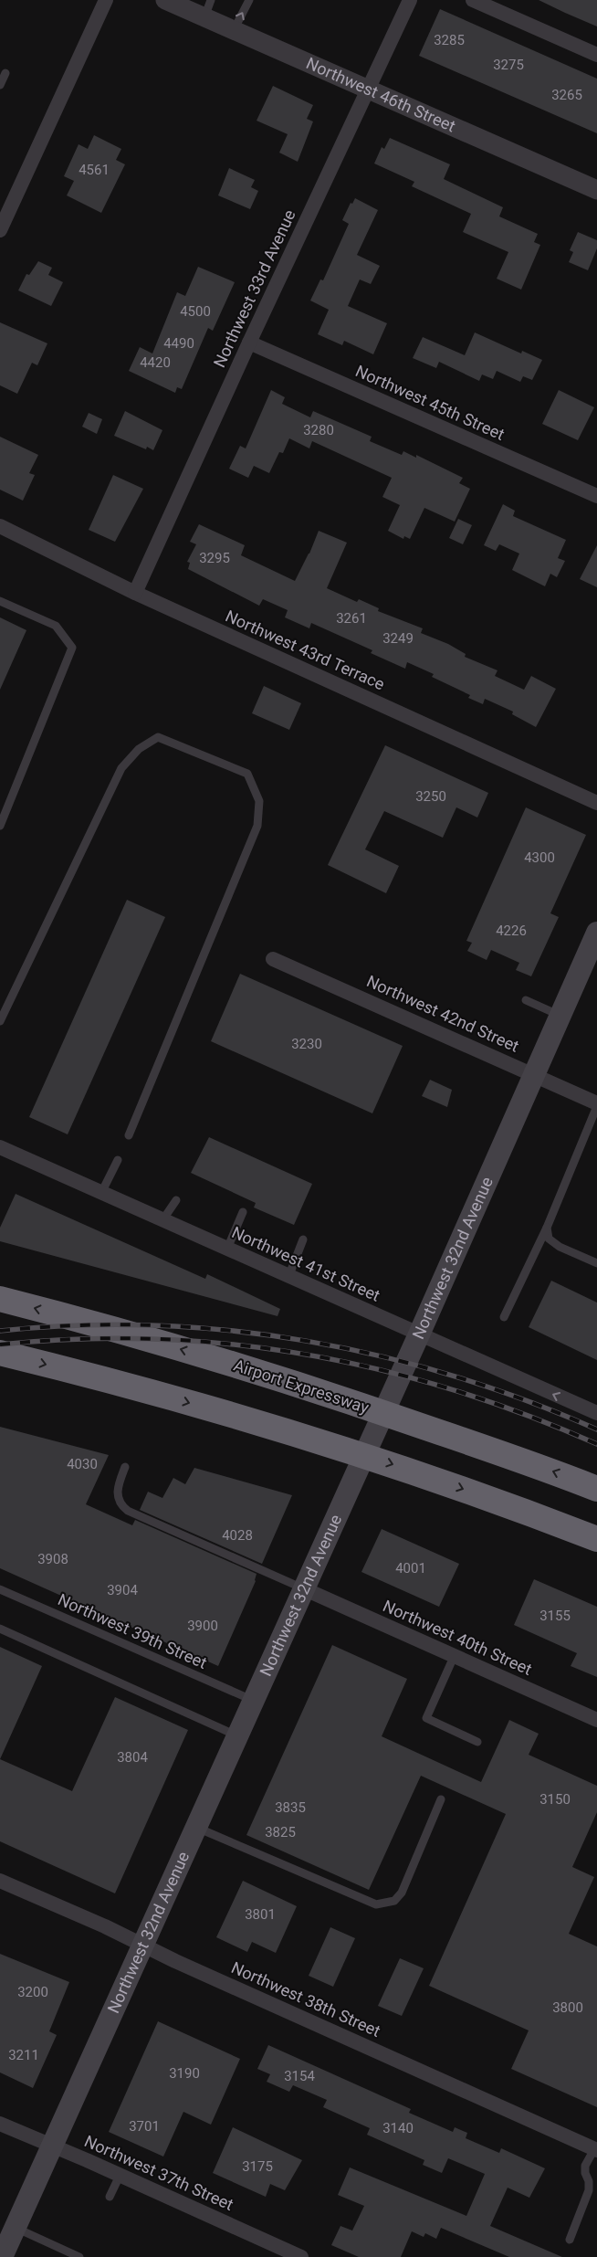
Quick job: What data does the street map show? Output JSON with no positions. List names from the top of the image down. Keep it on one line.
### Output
{"streets":{"highway":["Airport Expressway"],"main road":["Northwest 32nd Avenue"],"street":["Northwest 46th Street","Northwest 33rd Avenue","Northwest 45th Street","Northwest 43rd Terrace","Northwest 42nd Street","Northwest 41st Street","Northwest 40th Street","Northwest 38th Street","Northwest 37th Street"],"lane":["Northwest 39th Street"]},"crossings":[["Northwest 46th Street","Northwest 33rd Avenue"],["Northwest 33rd Avenue","Northwest 45th Street"],["Northwest 33rd Avenue","Northwest 43rd Terrace"],["Northwest 42nd Street","Northwest 32nd Avenue"],["Northwest 32nd Avenue","Northwest 41st Street"],["Northwest 32nd Avenue","Northwest 39th Street"],["Northwest 32nd Avenue","Northwest 40th Street"],["Northwest 32nd Avenue","Northwest 38th Street"],["Northwest 32nd Avenue","Northwest 37th Street"]],"house_numbers":["3285","3275","3265","4561","4500","4490","4420","3280","3295","3261","3249","3250","4300","4226","3230","4030","4028","3908","4001","3904","3155","3900","3804","3150","3835","3825","3801","3200","3800","3211","3190","3154","3701","3140","3175"]}
